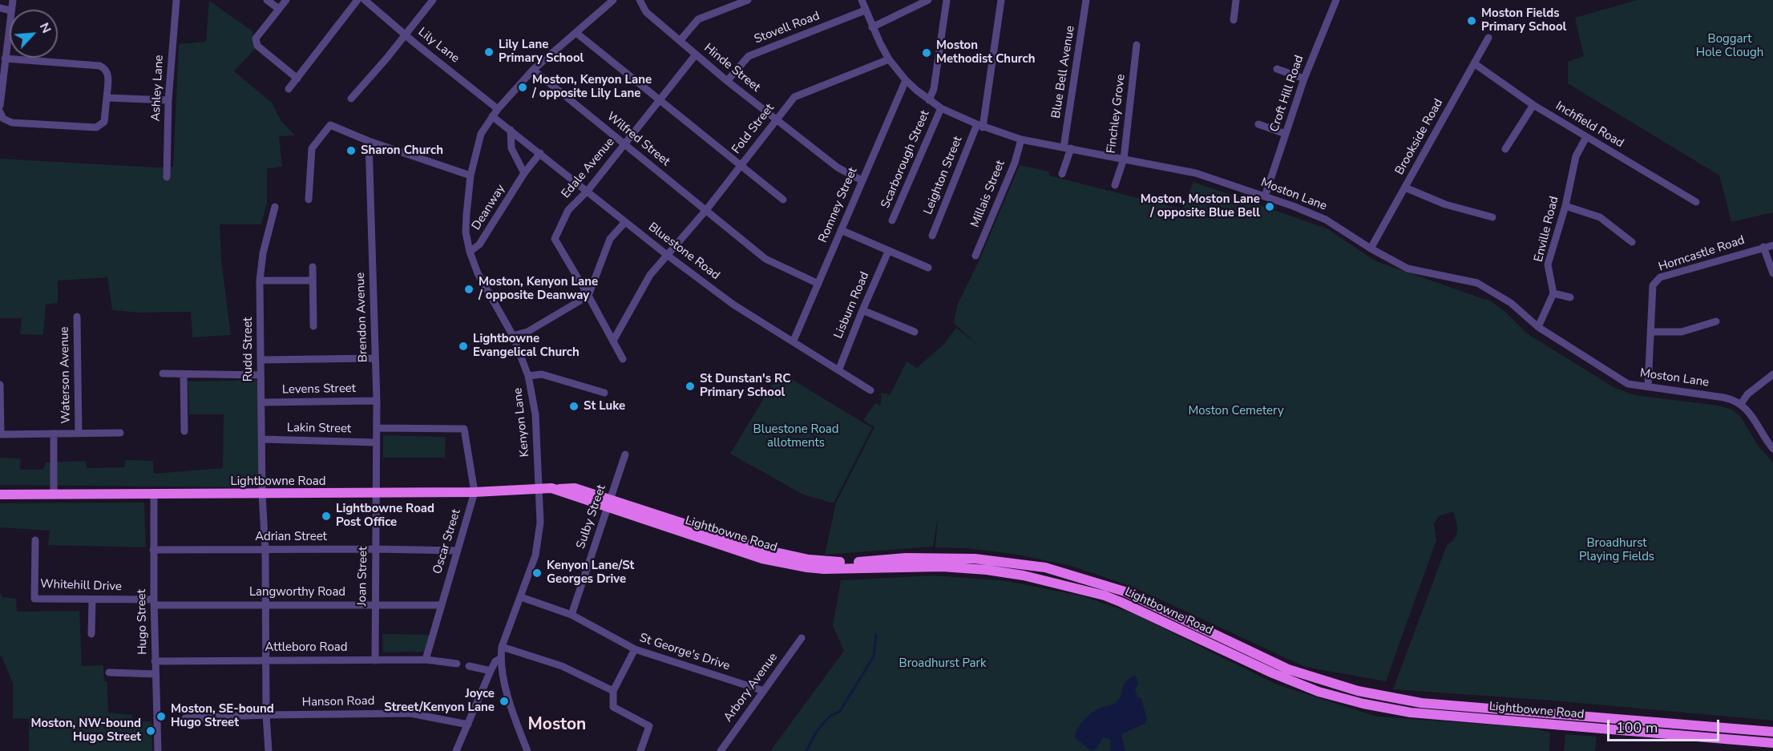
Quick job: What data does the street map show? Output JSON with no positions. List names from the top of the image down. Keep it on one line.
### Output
{"streets":{"main road":["Lightbowne Road"],"street":["Stovell Road","Lily Lane","Hinde Street","Blue Bell Avenue","Ashley Lane","Croft Hill Road","Finchley Grove","Inchfield Road","Fold Street","Brookside Road","Wilfred Street","Scarborough Street","Edale Avenue","Leighton Street","Millais Street","Moston Lane","Romney Street","Deanway","Enville Road","Bluestone Road","Horncastle Road","Lisburn Road","Brendon Avenue","Rudd Street","Waterson Avenue","Levens Street","Kenyon Lane","Lakin Street","Sulby Street","Adrian Street","Oscar Street","Joan Street","Whitehill Drive","Langworthy Road","Hugo Street","Attleboro Road","St George's Drive","Arbory Avenue","Hanson Road"]},"crossings":[["Stovell Road","Hinde Street"],["Stovell Road","Moston Lane"],["Lily Lane","Kenyon Lane"],["Hinde Street","Fold Street"],["Hinde Street","Edale Avenue"],["Hinde Street","Romney Street"],["Blue Bell Avenue","Moston Lane"],["Croft Hill Road","Moston Lane"],["Finchley Grove","Moston Lane"],["Inchfield Road","Brookside Road"],["Inchfield Road","Enville Road"],["Fold Street","Wilfred Street"],["Fold Street","Edale Avenue"],["Fold Street","Moston Lane"],["Fold Street","Bluestone Road"],["Brookside Road","Moston Lane"],["Wilfred Street","Edale Avenue"],["Wilfred Street","Romney Street"],["Wilfred Street","Kenyon Lane"],["Scarborough Street","Moston Lane"],["Edale Avenue","Bluestone Road"],["Leighton Street","Moston Lane"],["Millais Street","Moston Lane"],["Moston Lane","Romney Street"],["Moston Lane","Horncastle Road"],["Romney Street","Bluestone Road"],["Deanway","Bluestone Road"],["Deanway","Kenyon Lane"],["Bluestone Road","Lisburn Road"],["Bluestone Road","Kenyon Lane"],["Brendon Avenue","Levens Street"],["Brendon Avenue","Lakin Street"],["Brendon Avenue","Lightbowne Road"],["Brendon Avenue","Oscar Street"],["Brendon Avenue","Joan Street"],["Rudd Street","Levens Street"],["Rudd Street","Lakin Street"],["Rudd Street","Lightbowne Road"],["Rudd Street","Adrian Street"],["Rudd Street","Langworthy Road"],["Rudd Street","Attleboro Road"],["Rudd Street","Hanson Road"],["Kenyon Lane","Lightbowne Road"],["Kenyon Lane","St George's Drive"],["Lightbowne Road","Sulby Street"],["Lightbowne Road","Oscar Street"],["Lightbowne Road","Joan Street"],["Lightbowne Road","Hugo Street"],["Sulby Street","St George's Drive"],["Adrian Street","Oscar Street"],["Adrian Street","Joan Street"],["Adrian Street","Hugo Street"],["Oscar Street","Langworthy Road"],["Oscar Street","Attleboro Road"],["Joan Street","Langworthy Road"],["Joan Street","Attleboro Road"],["Whitehill Drive","Langworthy Road"],["Whitehill Drive","Hugo Street"],["Langworthy Road","Hugo Street"],["Hugo Street","Attleboro Road"],["St George's Drive","Arbory Avenue"]],"districts":["Moston"],"parks":["Boggart Hole Clough","Moston Cemetery","Bluestone Road allotments","Broadhurst Playing Fields","Broadhurst Park"],"places":["Moston Fields Primary School","Lily Lane Primary School","Moston Methodist Church","Moston, Kenyon Lane / opposite Lily Lane","Sharon Church","Moston, Moston Lane / opposite Blue Bell","Moston, Kenyon Lane / opposite Deanway","Lightbowne Evangelical Church","St Dunstan's RC Primary School","St Luke","Lightbowne Road Post Office","Kenyon Lane/St Georges Drive","Joyce Street/Kenyon Lane","Moston, SE-bound Hugo Street","Moston, NW-bound Hugo Street"],"scale_bar":"100 m","north":"top right"}
